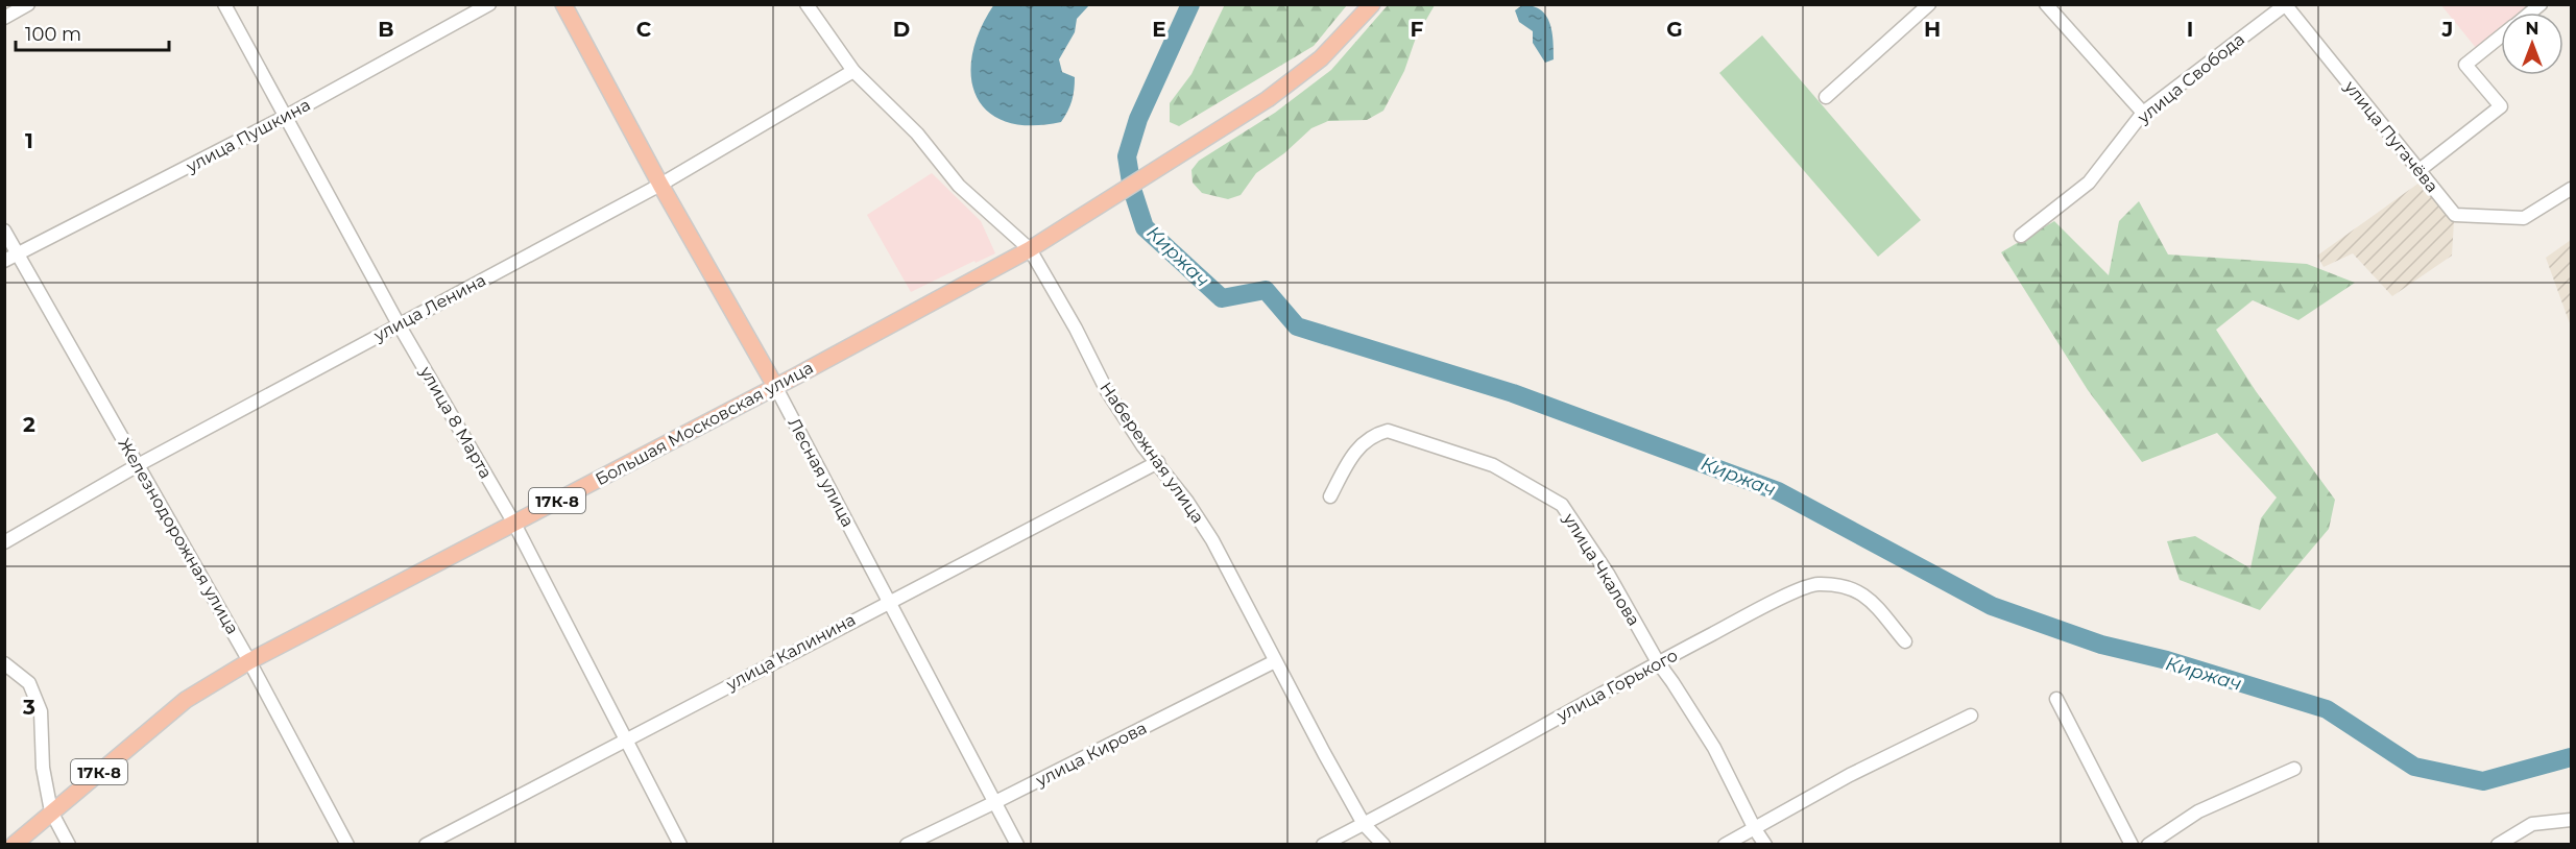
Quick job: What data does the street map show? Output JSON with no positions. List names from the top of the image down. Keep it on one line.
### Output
{"streets":{"main road":["Большая Московская улица","Лесная улица","17К-8"],"street":["улица Свобода","улица Пушкина","улица Пугачёва","улица Ленина","улица 8 Марта","Набережная улица","Железнодорожная улица","улица Чкалова","улица Калинина","улица Горького","улица Кирова"]},"crossings":[["улица Свобода","улица Пугачёва"],["улица Пушкина","улица 8 Марта"],["улица Пушкина","Железнодорожная улица"],["улица Ленина","улица 8 Марта"],["улица Ленина","Набережная улица"],["улица Ленина","Лесная улица"],["улица Ленина","Железнодорожная улица"],["улица 8 Марта","Большая Московская улица"],["улица 8 Марта","улица Калинина"],["Большая Московская улица","Набережная улица"],["Большая Московская улица","Лесная улица"],["Большая Московская улица","Железнодорожная улица"],["Набережная улица","улица Калинина"],["Набережная улица","улица Горького"],["Набережная улица","улица Кирова"],["Лесная улица","улица Калинина"],["Лесная улица","улица Кирова"],["улица Чкалова","улица Горького"]],"water":["Киржач"],"scale_bar":"100 m","north":"top","grid":{"columns":["B","C","D","E","F","G","H","I","J"],"rows":["1","2","3"]}}
